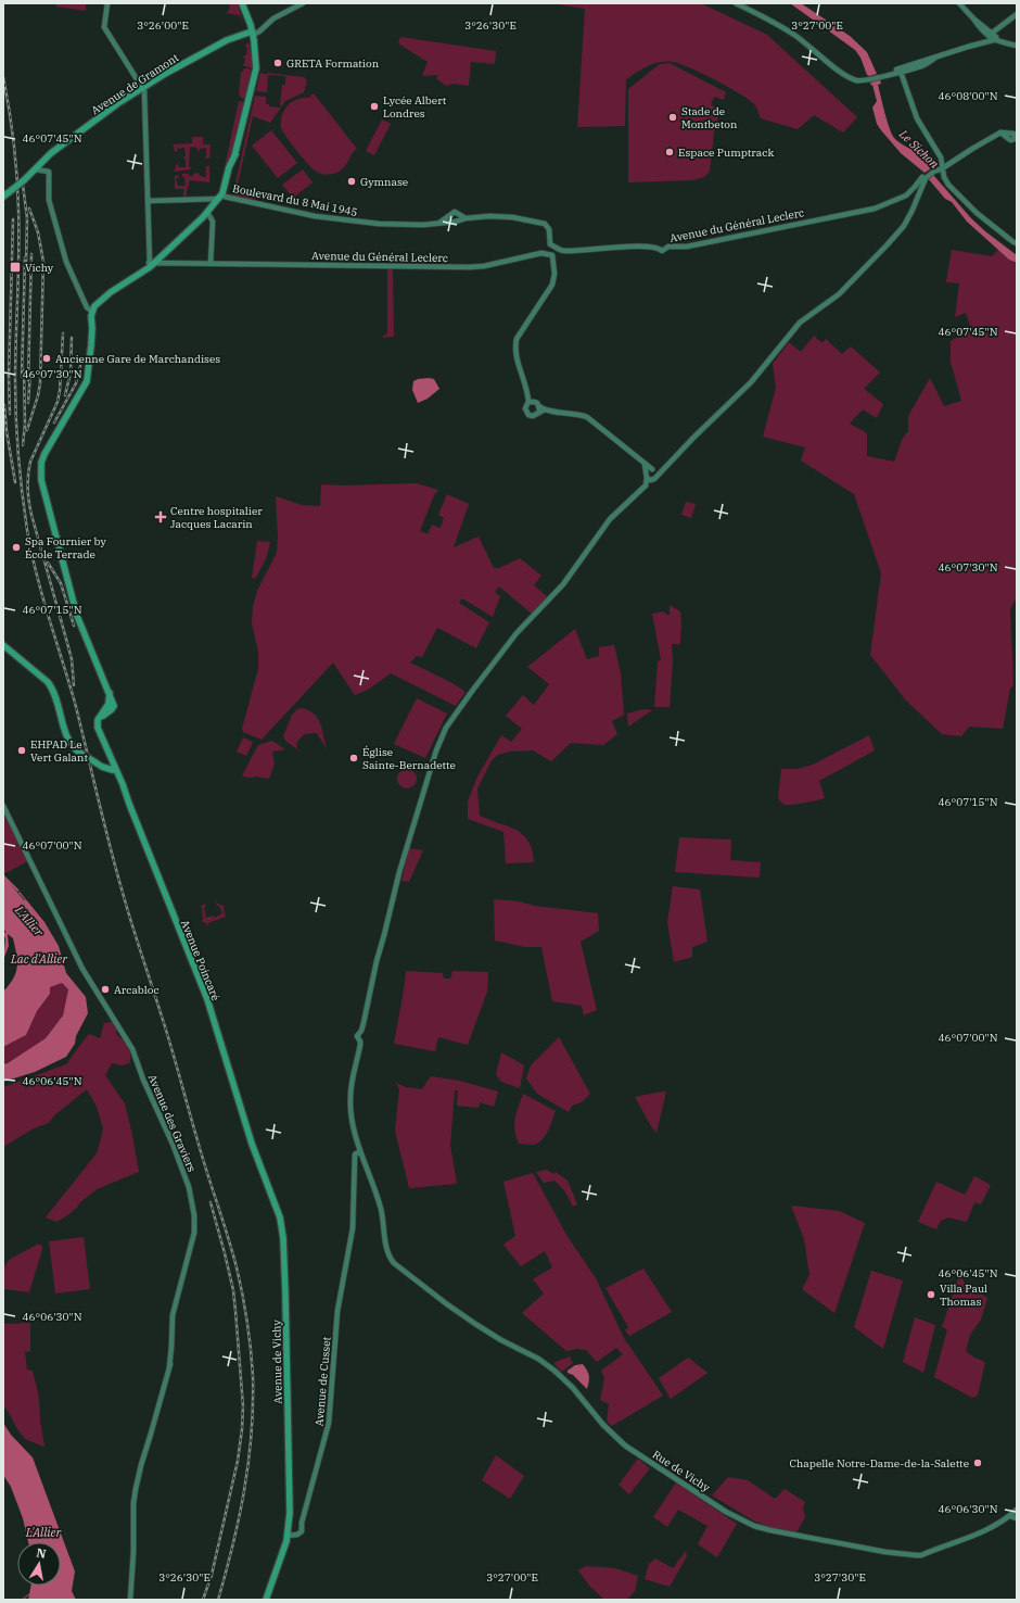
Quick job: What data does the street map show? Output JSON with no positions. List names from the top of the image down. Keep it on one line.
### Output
{"streets":{"main road":["Avenue de Gramont","Boulevard du 8 Mai 1945","Avenue du Général Leclerc","Avenue Poincaré","Avenue des Graviers","Avenue de Vichy","Avenue de Cusset","Rue de Vichy"]},"crossings":[["Avenue Poincaré","Avenue de Vichy"],["Avenue de Vichy","Avenue de Cusset"]],"water":["Le Sichon","L'Allier","Lac d'Allier"],"places":{"other":["GRETA Formation","Lycée Albert Londres","Stade de Montbeton","Espace Pumptrack","Gymnase","Ancienne Gare de Marchandises","Spa Fournier by École Terrade","EHPAD Le Vert Galant","Église Sainte-Bernadette","Arcabloc","Villa Paul Thomas","Chapelle Notre-Dame-de-la-Salette"],"transit":["Vichy"],"health":["Centre hospitalier Jacques Lacarin"]},"north":"top","coordinates":["3°26'00\"E","3°26'30\"E","3°27'00\"E","46°08'00\"N","46°07'45\"N","46°07'30\"N","46°07'15\"N","46°07'00\"N","46°06'45\"N","46°06'30\"N","3°27'30\"E"]}
